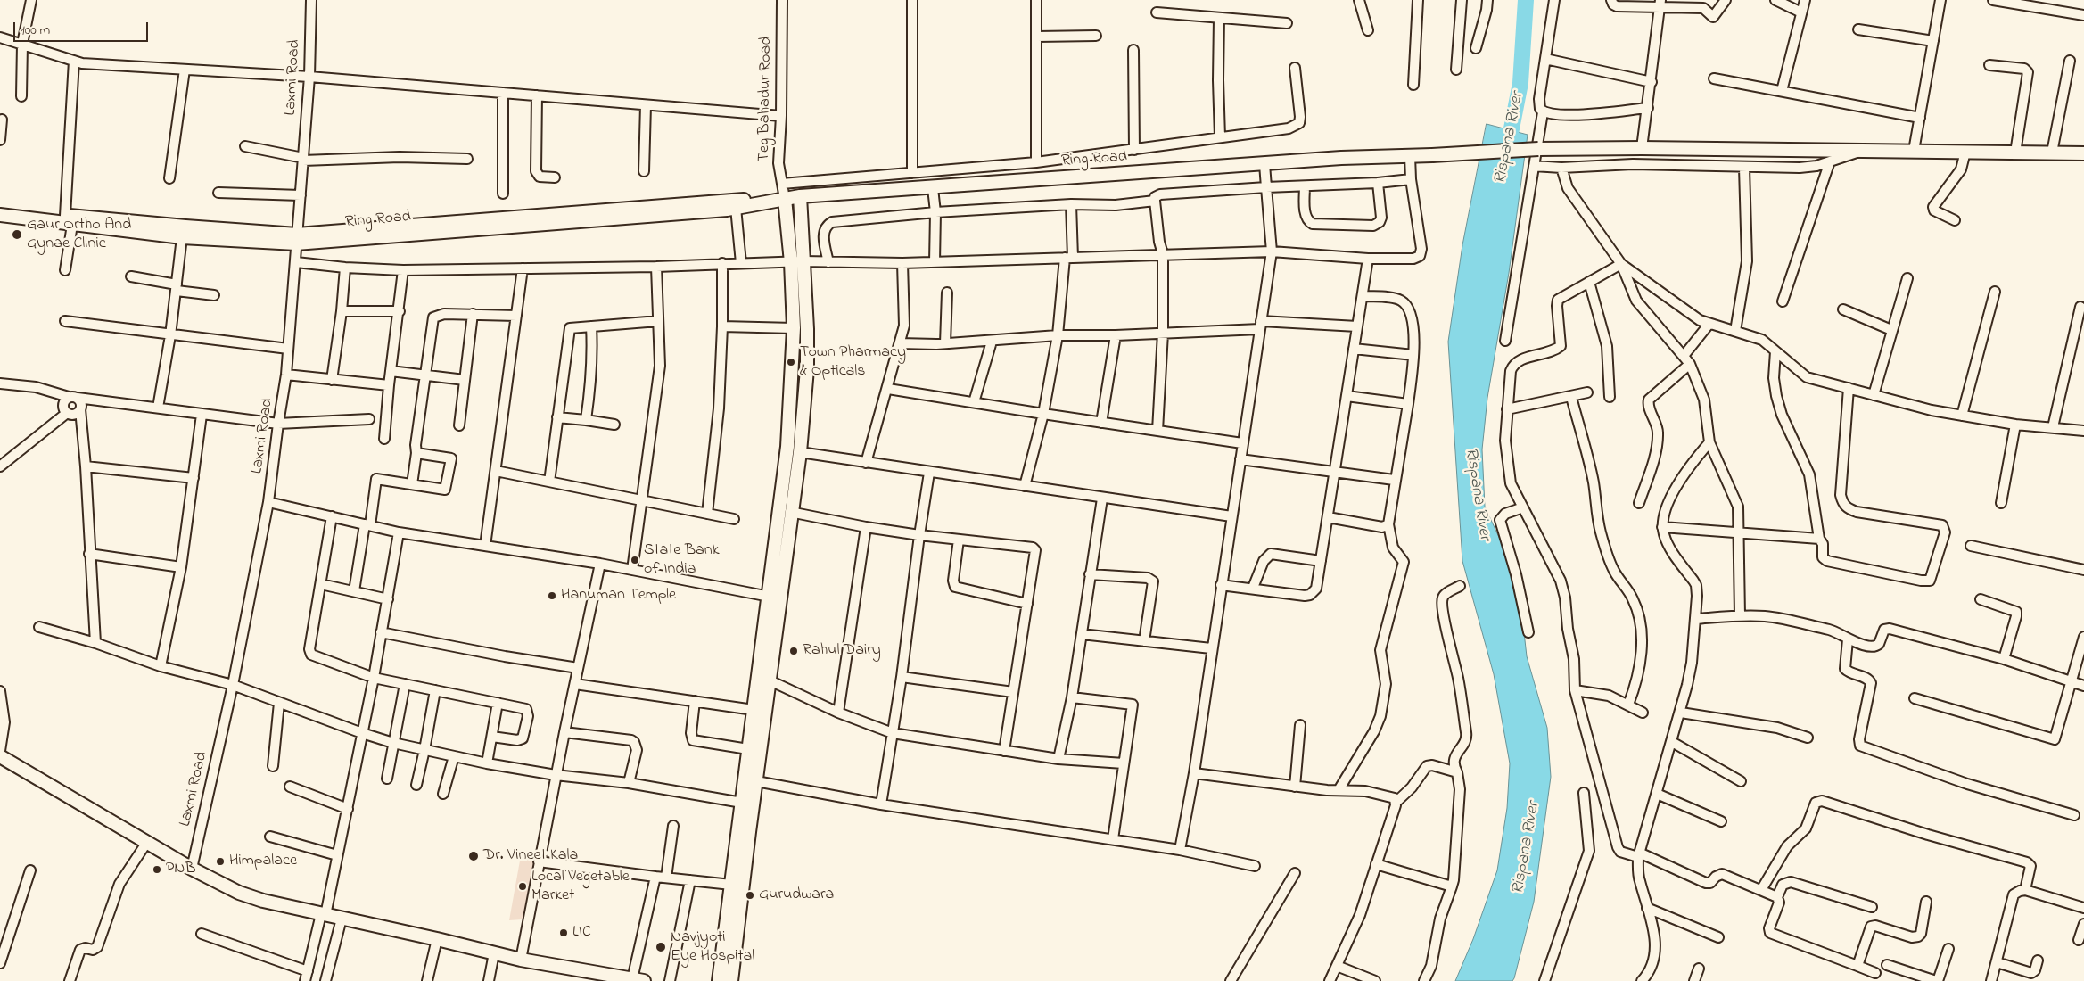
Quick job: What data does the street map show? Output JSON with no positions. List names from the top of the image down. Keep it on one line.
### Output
{"streets":{"street":["Laxmi Road","Teg Bahadur Road","Ring Road"]},"crossings":[["Laxmi Road","Ring Road"],["Teg Bahadur Road","Ring Road"]],"water":["Rispana River"],"places":["Gaur Ortho And Gynae Clinic","Town Pharmacy & Opticals","State Bank of India","Hanuman Temple","Rahul Dairy","Dr. Vineet Kala","Himpalace","PNB","Local Vegetable Market","Gurudwara","LIC","Navjyoti Eye Hospital"],"scale_bar":"100 m"}
